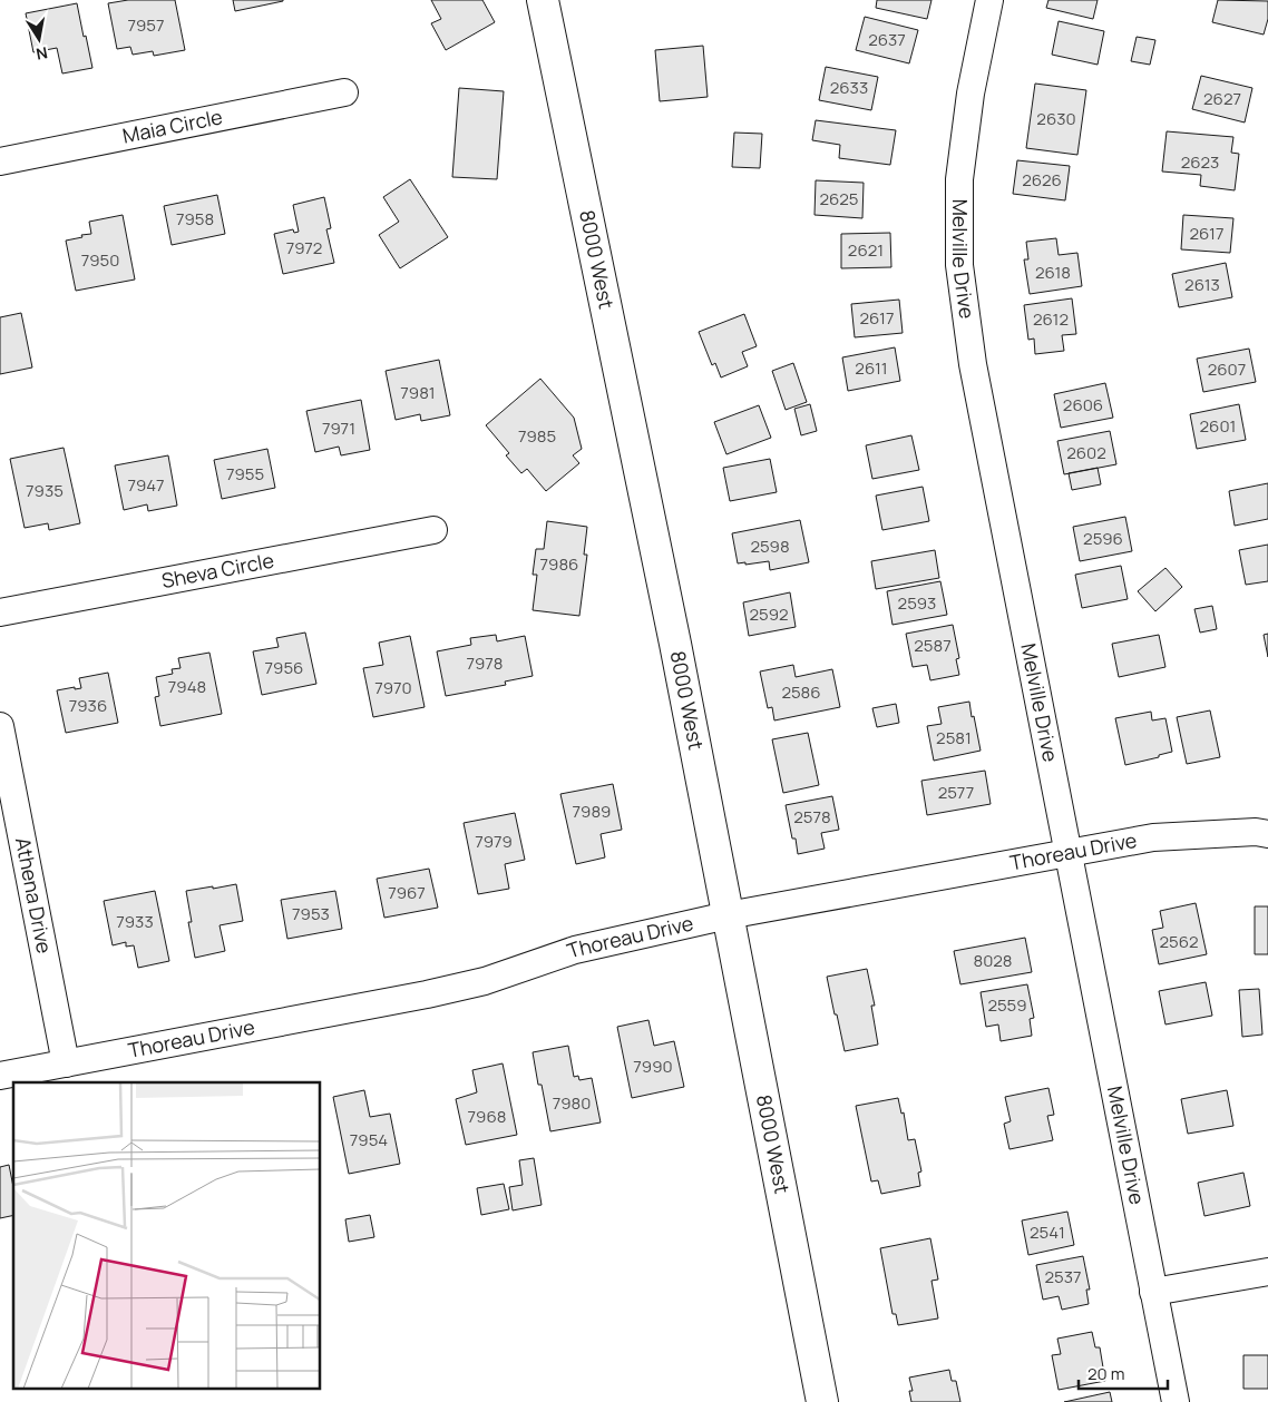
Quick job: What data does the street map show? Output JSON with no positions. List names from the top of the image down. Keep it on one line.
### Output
{"streets":{"street":["Maia Circle","8000 West","Melville Drive","Sheva Circle","Thoreau Drive","Athena Drive"]},"crossings":[["8000 West","Thoreau Drive"],["Melville Drive","Thoreau Drive"],["Thoreau Drive","Athena Drive"]],"house_numbers":["7957","2637","2633","2627","2630","2623","2626","2625","7958","2617","7972","2621","7950","2618","2613","2617","2612","2611","2607","7981","2606","2601","7971","7985","2602","7955","7947","7935","2596","2598","7986","2593","2592","2587","7978","7956","7948","7970","2586","7936","2581","2577","7989","2578","7979","7967","7953","7933","2562","8028","2559","7990","7980","7968","7954","2541","2537"],"scale_bar":"20 m","north":"bottom"}
